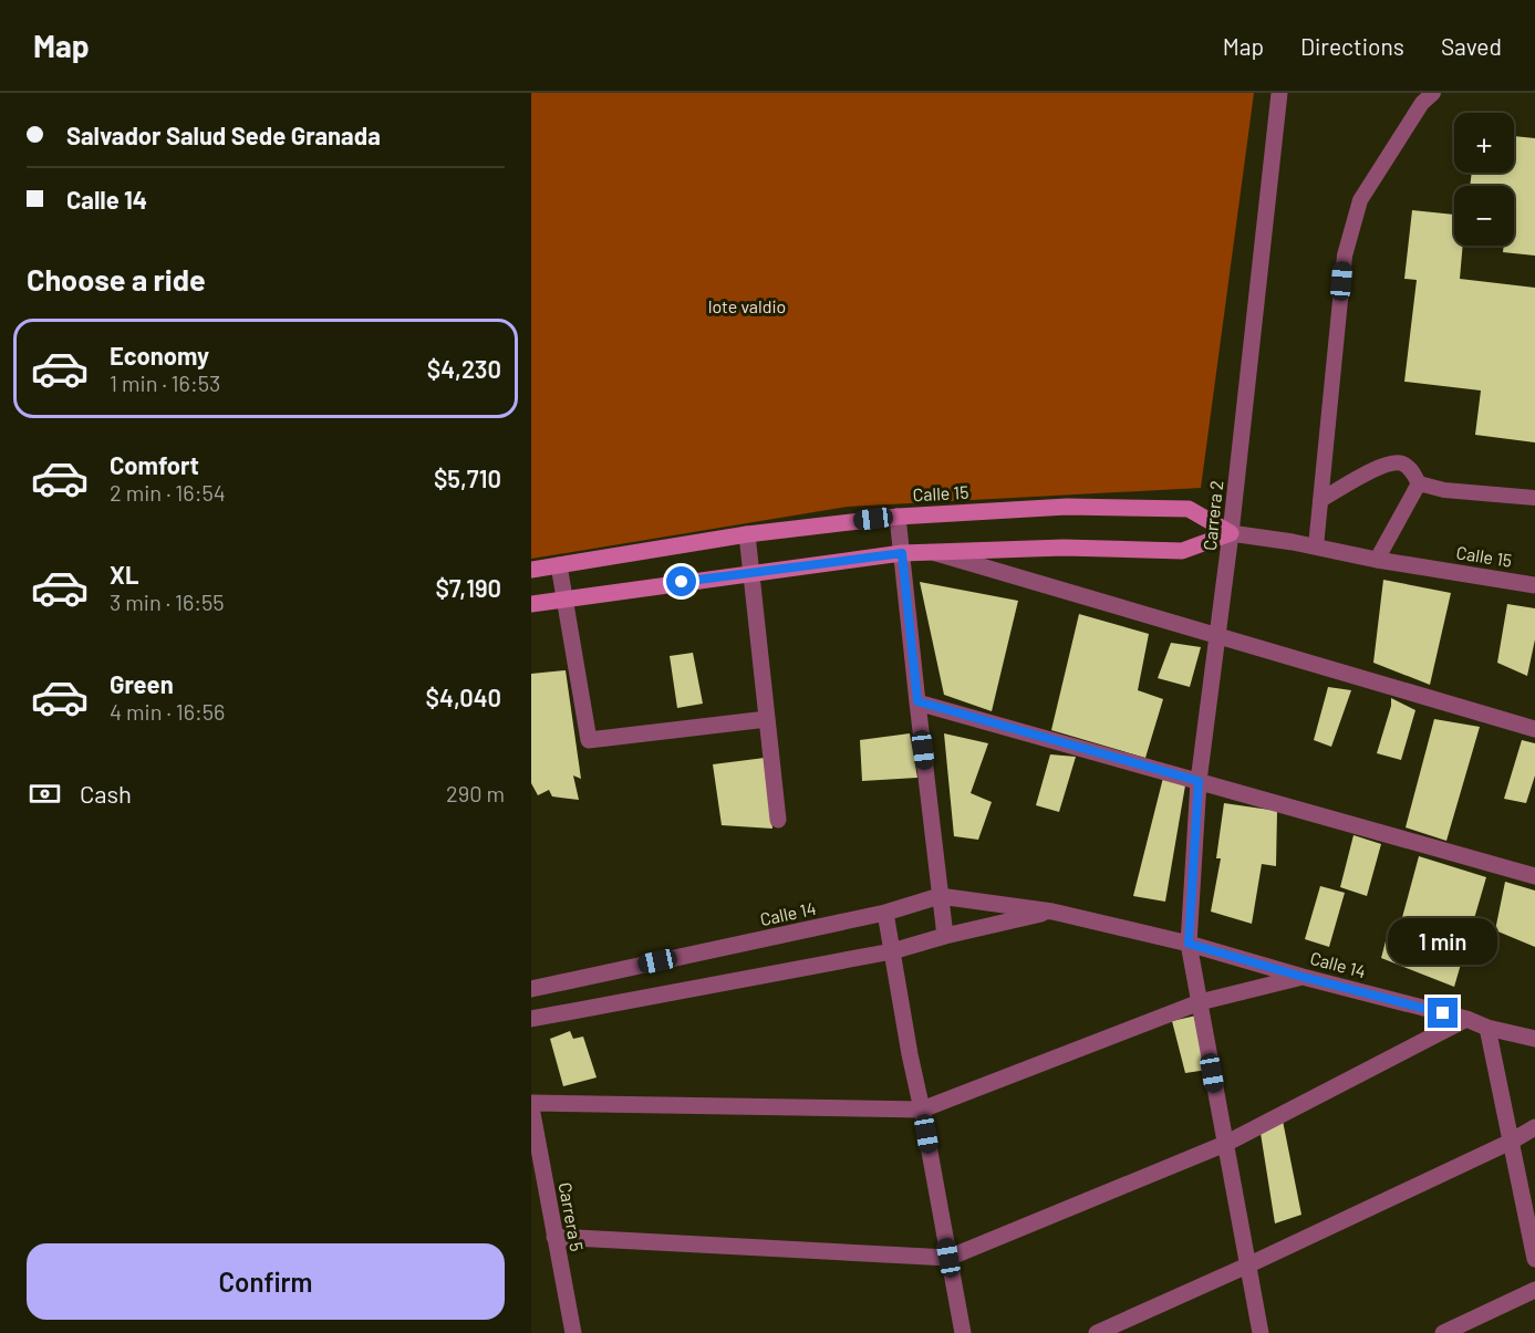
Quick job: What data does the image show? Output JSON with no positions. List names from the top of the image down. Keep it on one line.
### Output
{"streets":{"street":["Calle 15","Carrera 2","Calle 14","Carrera 5"]},"crossings":[["Calle 15","Carrera 2"],["Carrera 2","Calle 14"]],"parks":["lote valdio"],"page":{"header":"Map","nav":["Map","Directions","Saved"],"banner":["Salvador Salud Sede Granada","Calle 14"],"map_buttons":["+","−"],"heading":"Choose a ride","list":[{"name":"Economy","note":"1 min · 16:53","value":"$4,230"},{"name":"Comfort","note":"2 min · 16:54","value":"$5,710"},{"name":"XL","note":"3 min · 16:55","value":"$7,190"},{"name":"Green","note":"4 min · 16:56","value":"$4,040"}],"pay":["Cash","290 m"],"bubble":"1 min","buttons":"Confirm"}}
